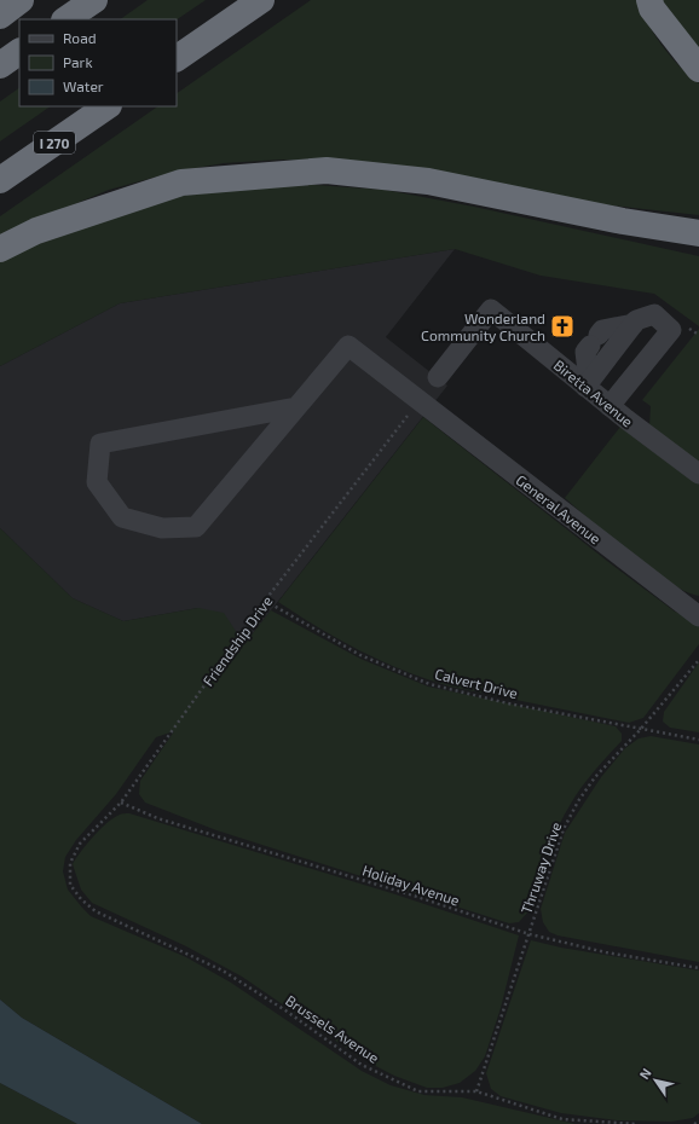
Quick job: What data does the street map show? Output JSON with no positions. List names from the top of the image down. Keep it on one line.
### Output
{"streets":{"highway":["I 270"],"street":["Biretta Avenue","General Avenue"],"path":["Friendship Drive","Calvert Drive","Thruway Drive","Holiday Avenue","Brussels Avenue"]},"crossings":[["General Avenue","Friendship Drive"],["Friendship Drive","Calvert Drive"],["Friendship Drive","Holiday Avenue"],["Friendship Drive","Brussels Avenue"],["Calvert Drive","Thruway Drive"],["Thruway Drive","Holiday Avenue"],["Thruway Drive","Brussels Avenue"]],"places":{"church":["Wonderland Community Church"]},"legend":["Road","Park","Water"],"north":"top left"}
